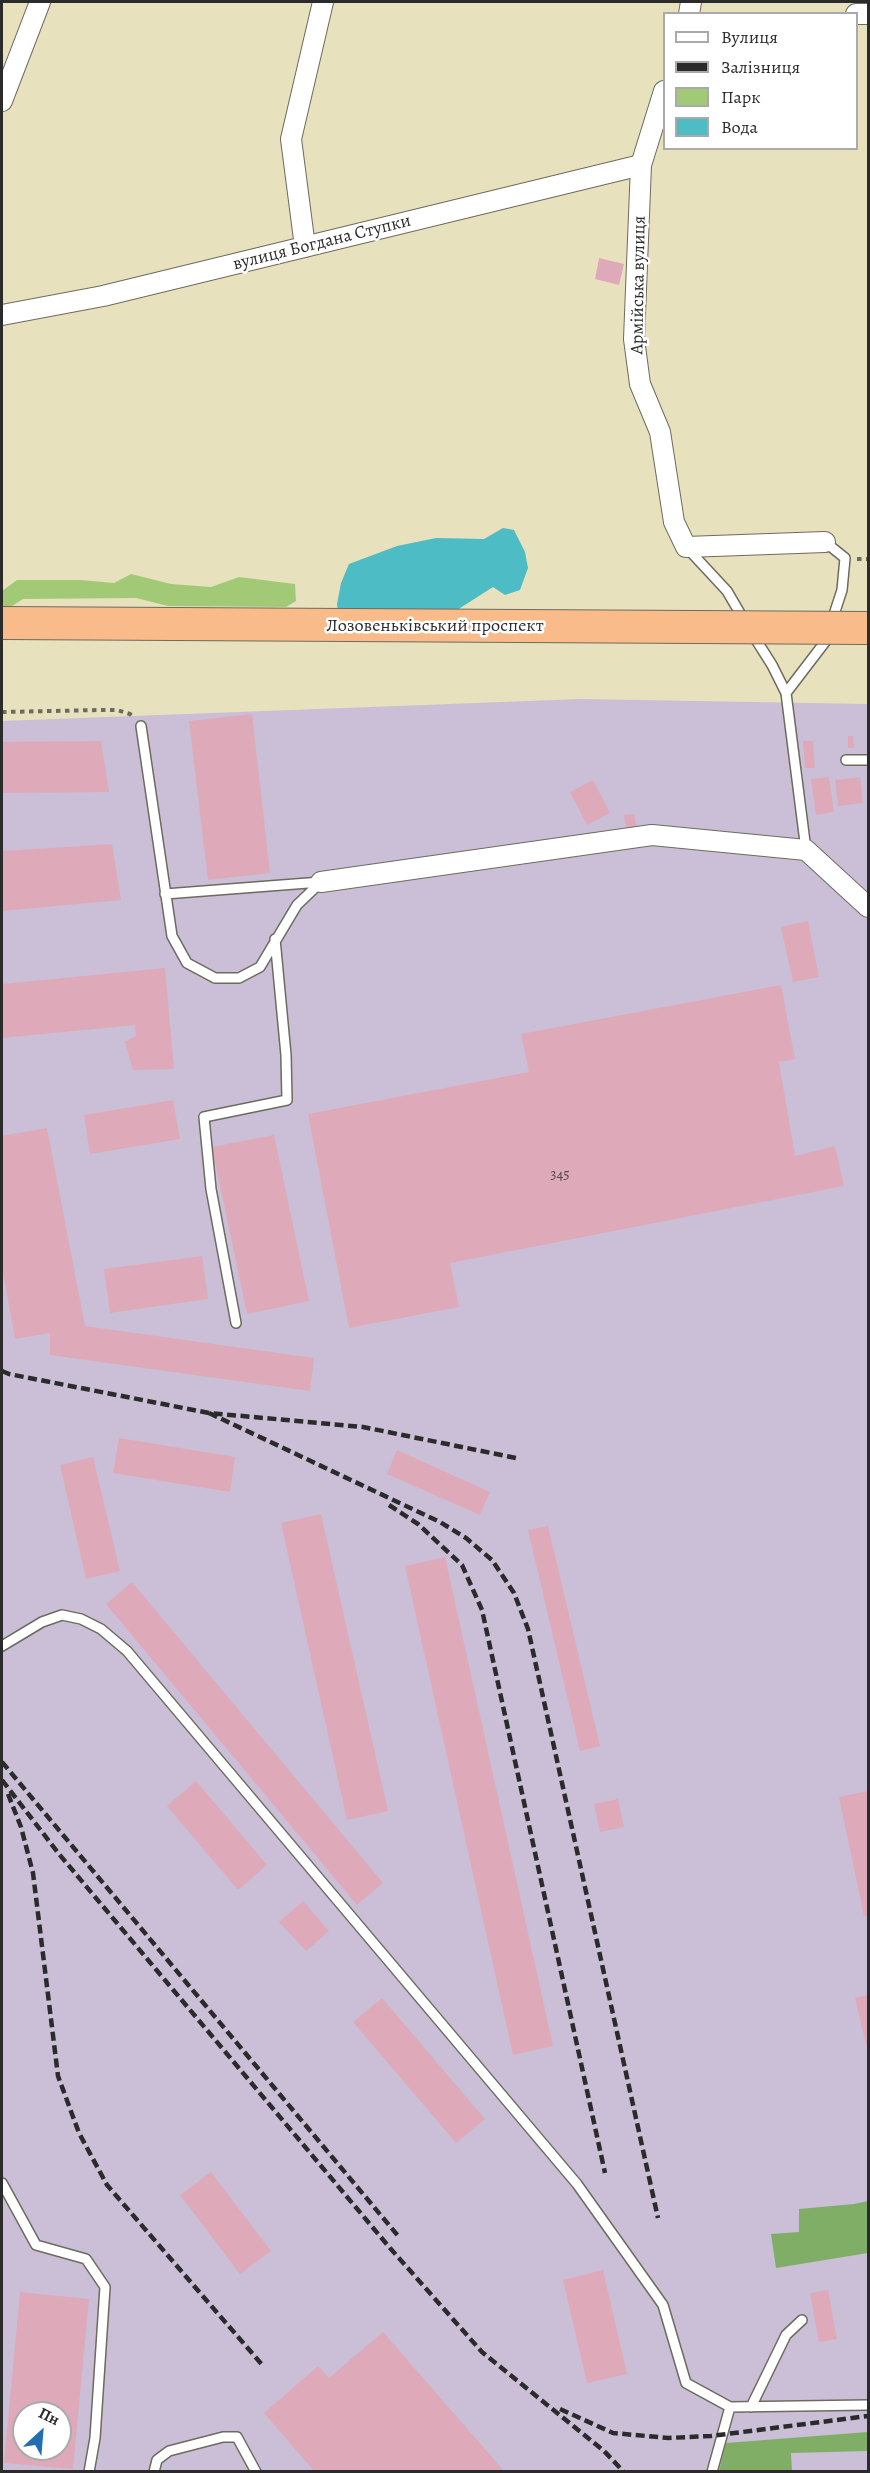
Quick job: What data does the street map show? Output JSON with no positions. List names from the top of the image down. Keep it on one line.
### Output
{"streets":{"highway":["Лозовеньківський проспект"],"street":["вулиця Богдана Ступки","Армійська вулиця"]},"crossings":[["вулиця Богдана Ступки","Армійська вулиця"]],"house_numbers":["345"],"legend":["Вулиця","Залізниця","Парк","Вода"],"north":"top right"}
